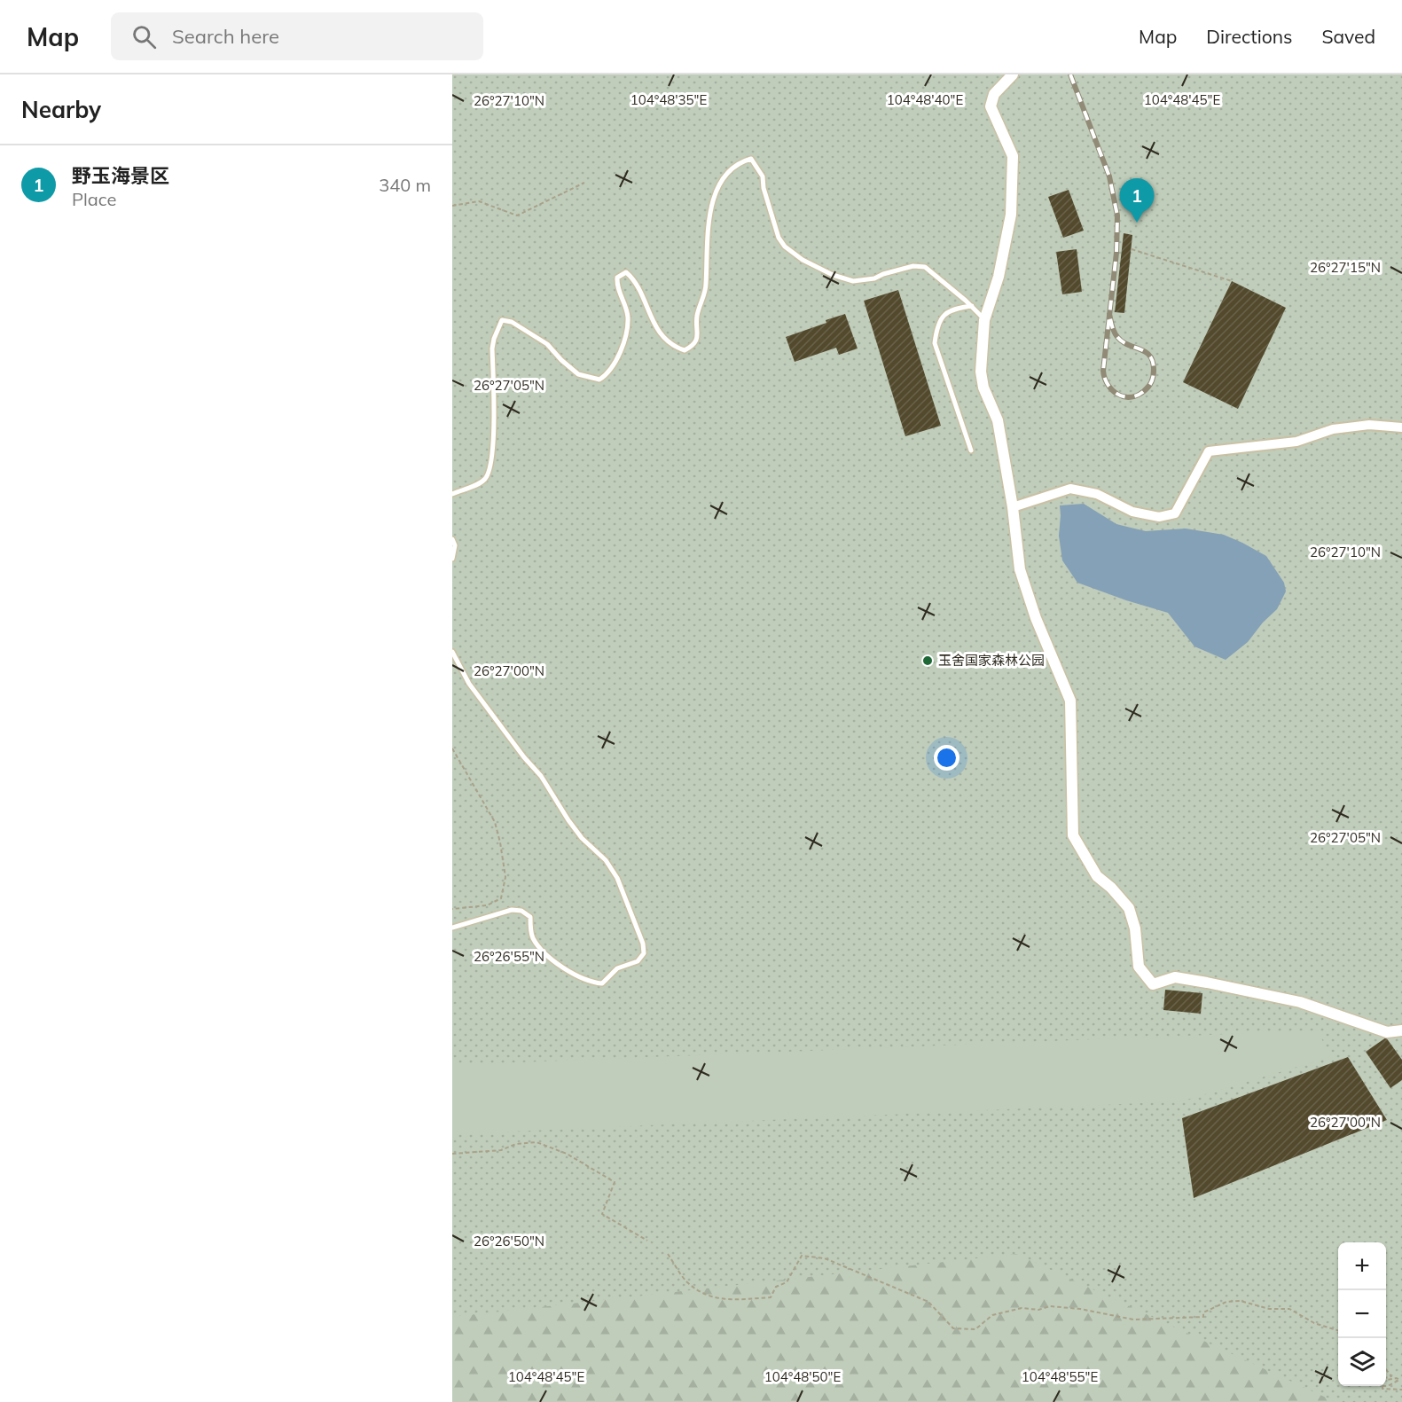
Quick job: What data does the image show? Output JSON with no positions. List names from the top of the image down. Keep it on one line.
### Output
{"places":["玉舍国家森林公园"],"page":{"header":"Map","search":"Search here","nav":["Map","Directions","Saved"],"heading":"Nearby","list":[{"mark":"1","name":"野玉海景区","note":"Place","value":"340 m"}],"pins":"1","map_buttons":["+","−"]},"coordinates":["104°48'35\"E","104°48'40\"E","104°48'45\"E","26°27'10\"N","26°27'15\"N","26°27'05\"N","26°27'00\"N","26°26'55\"N","26°26'50\"N","104°48'50\"E","104°48'55\"E"]}
